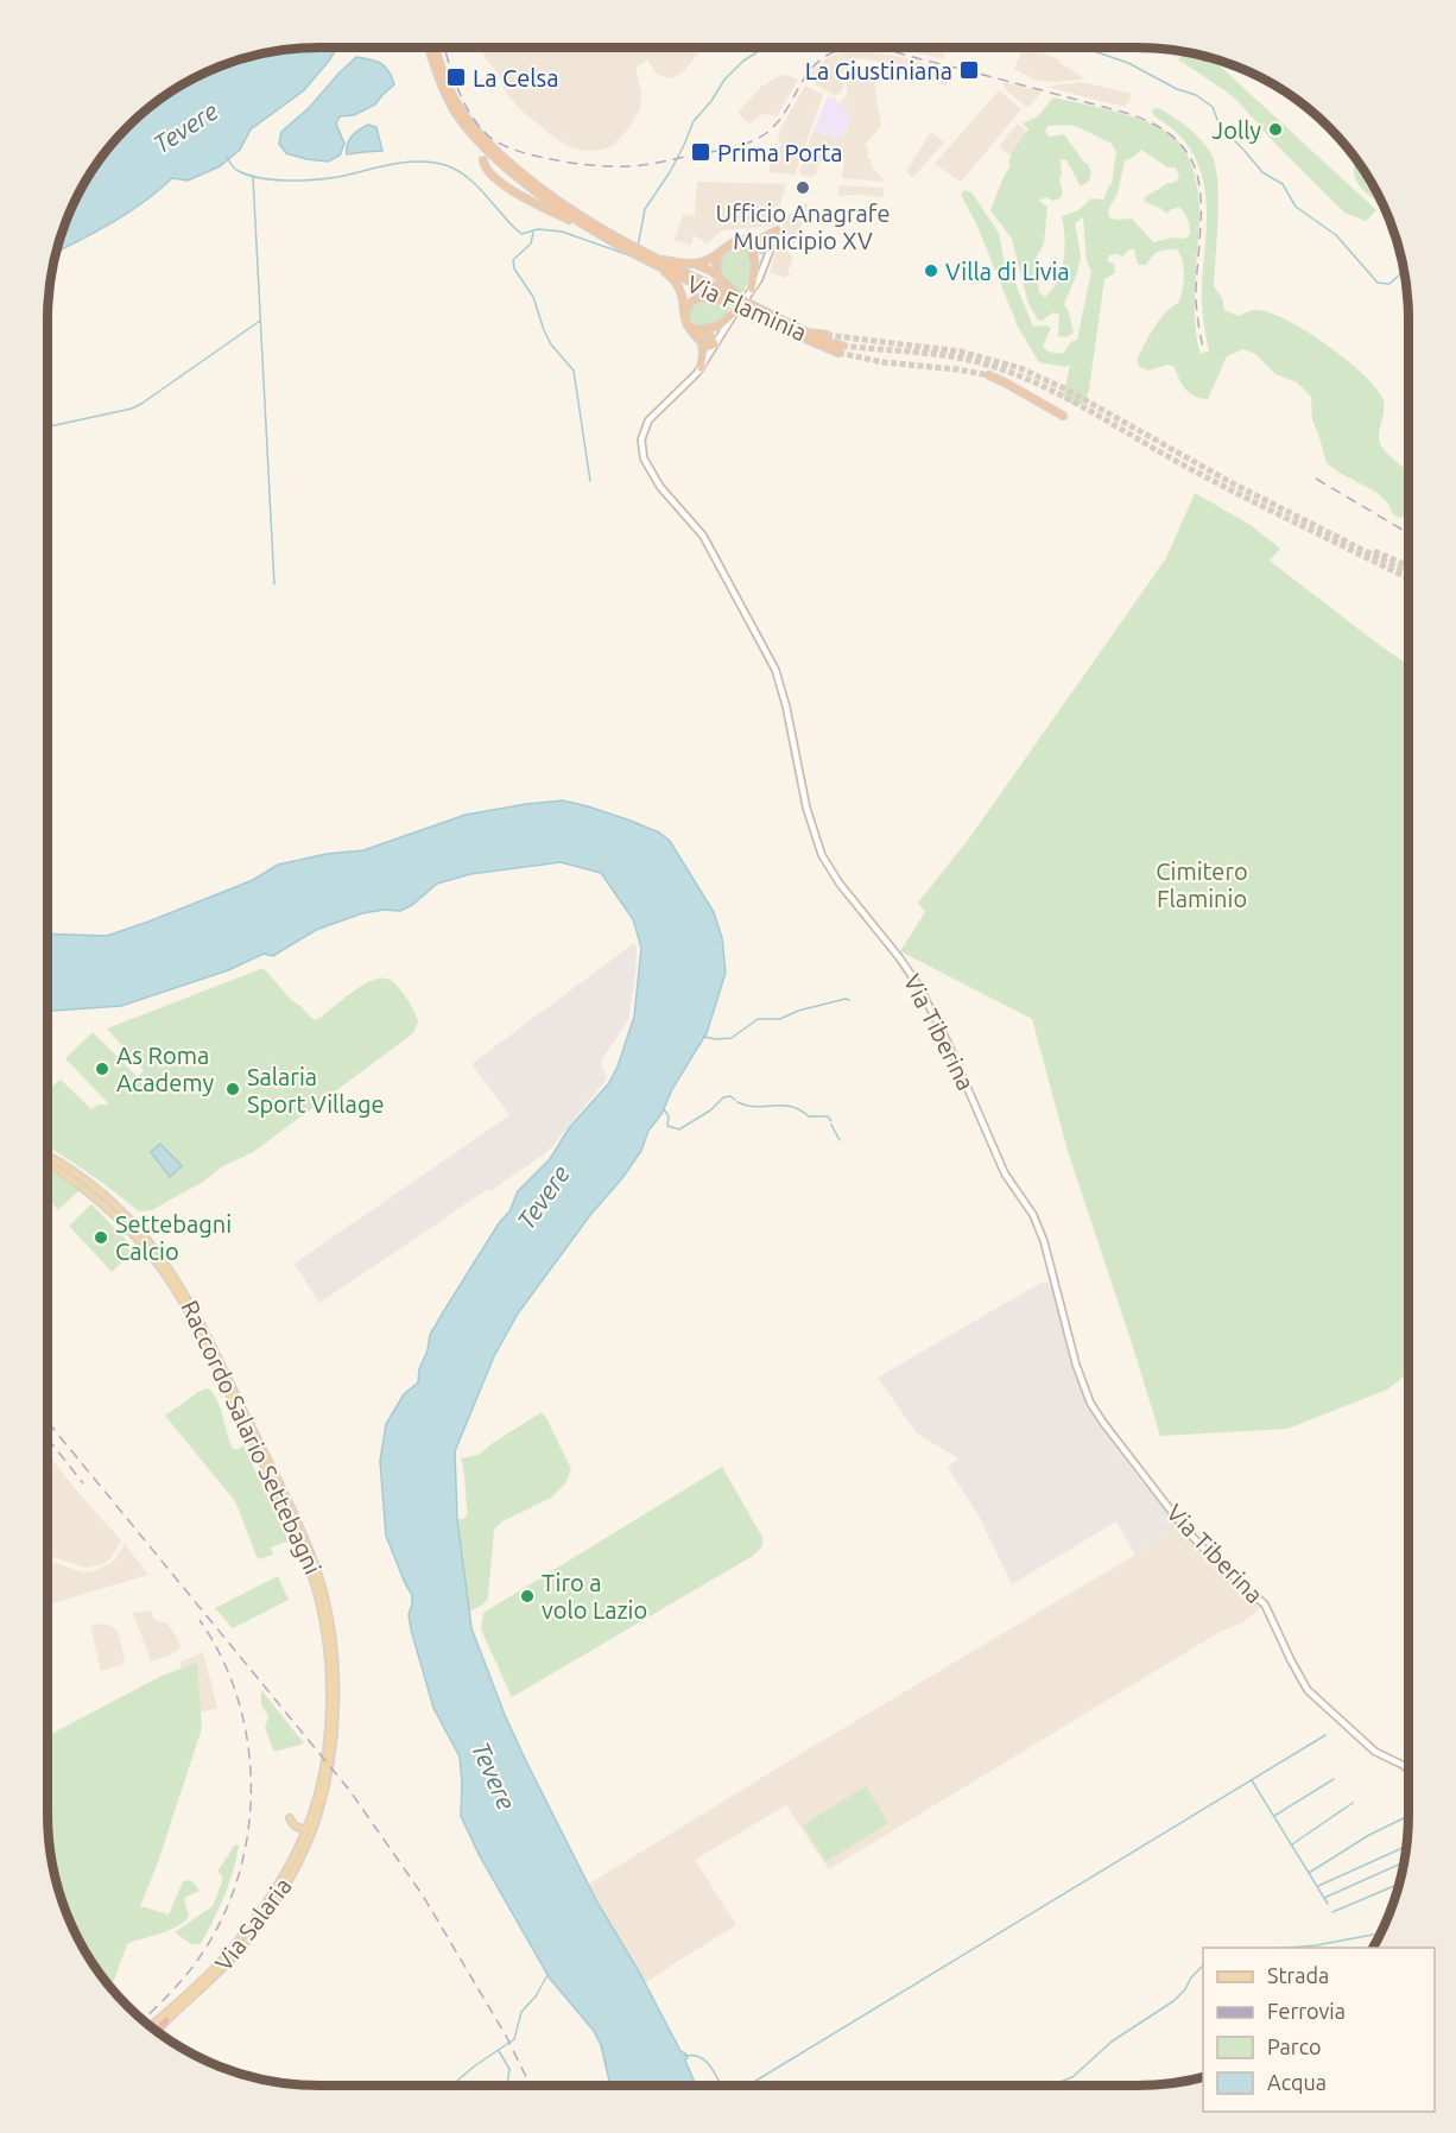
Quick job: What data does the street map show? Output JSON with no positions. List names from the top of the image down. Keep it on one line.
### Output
{"streets":{"highway":["Via Flaminia"],"main road":["Via Tiberina","Raccordo Salario Settebagni","Via Salaria"]},"crossings":[["Raccordo Salario Settebagni","Via Salaria"]],"water":["Tevere"],"parks":["Cimitero Flaminio"],"places":{"transit":["La Giustiniana","La Celsa","Prima Porta"],"other":["Jolly","Ufficio Anagrafe Municipio XV","Villa di Livia","As Roma Academy","Salaria Sport Village","Settebagni Calcio","Tiro a volo Lazio"]},"legend":["Strada","Ferrovia","Parco","Acqua"]}
